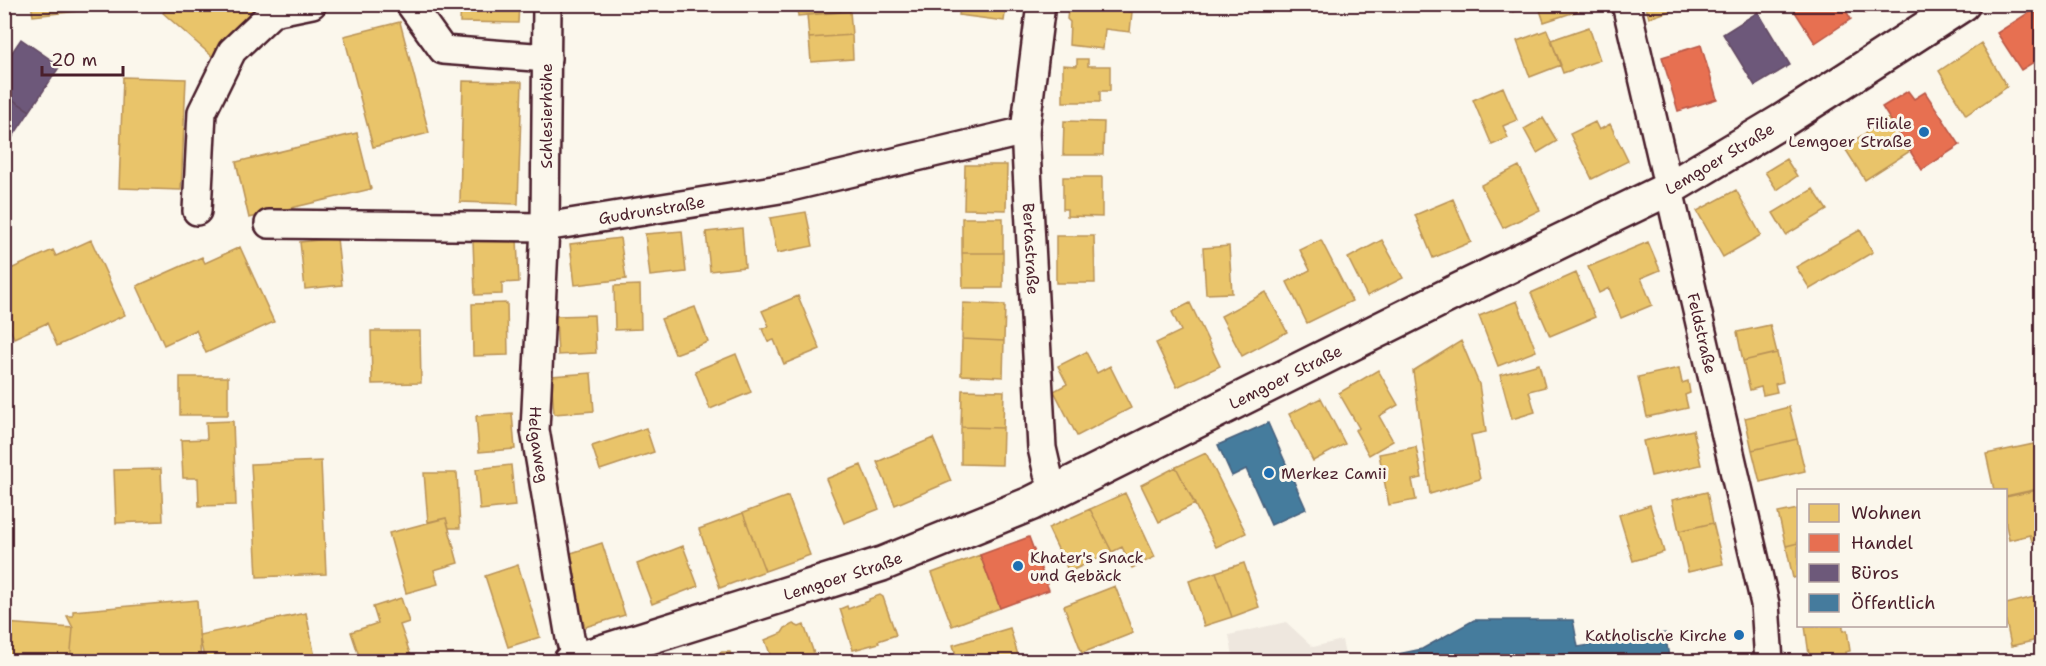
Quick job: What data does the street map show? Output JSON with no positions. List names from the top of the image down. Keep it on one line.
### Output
{"streets":{"main road":["Lemgoer Straße"],"street":["Schlesierhöhe","Gudrunstraße","Bertastraße","Feldstraße","Helgaweg"]},"crossings":[["Schlesierhöhe","Gudrunstraße"],["Schlesierhöhe","Helgaweg"],["Lemgoer Straße","Bertastraße"],["Lemgoer Straße","Feldstraße"],["Lemgoer Straße","Helgaweg"],["Gudrunstraße","Bertastraße"],["Gudrunstraße","Helgaweg"]],"places":["Filiale Lemgoer Straße","Merkez Camii","Khater's Snack und Gebäck","Katholische Kirche"],"legend":["Wohnen","Handel","Büros","Öffentlich"],"scale_bar":"20 m"}
